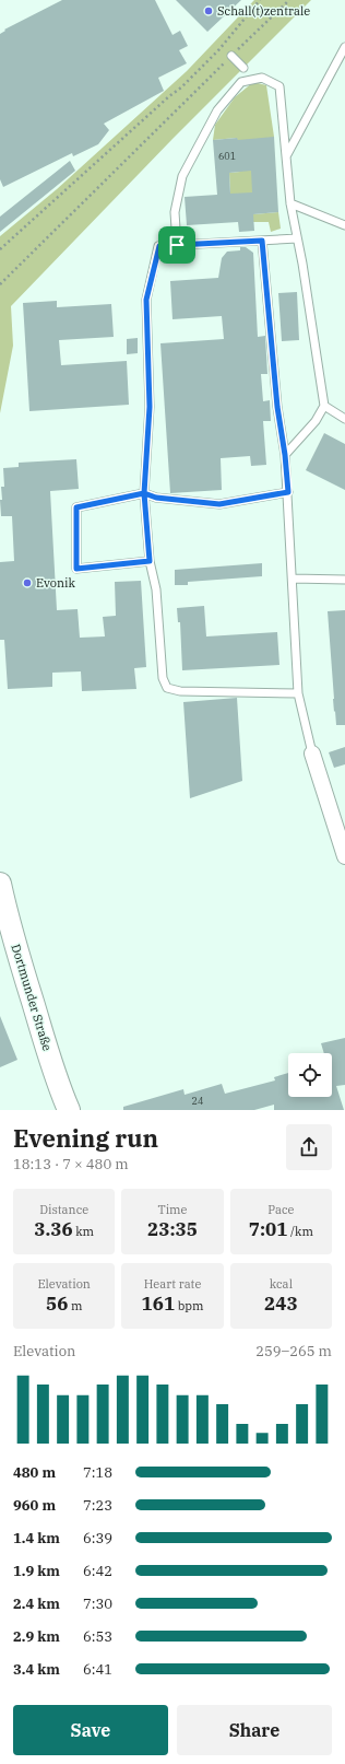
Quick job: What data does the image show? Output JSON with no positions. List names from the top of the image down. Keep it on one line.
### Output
{"streets":{"main road":["Dortmunder Straße"]},"places":["Schall(t)zentrale","Evonik"],"house_numbers":["601","24"],"page":{"heading":["Evening run","18:13 · 7 × 480 m"],"stats":[["Distance","3.36 km"],["Time","23:35"],["Pace","7:01 /km"],["Elevation","56 m"],["Heart rate","161 bpm"],["kcal","243"]],"chart":["Elevation","259–265 m"],"list":[{"name":"480 m","note":"7:18"},{"name":"960 m","note":"7:23"},{"name":"1.4 km","note":"6:39"},{"name":"1.9 km","note":"6:42"},{"name":"2.4 km","note":"7:30"},{"name":"2.9 km","note":"6:53"},{"name":"3.4 km","note":"6:41"}],"buttons":["Save","Share"]}}
